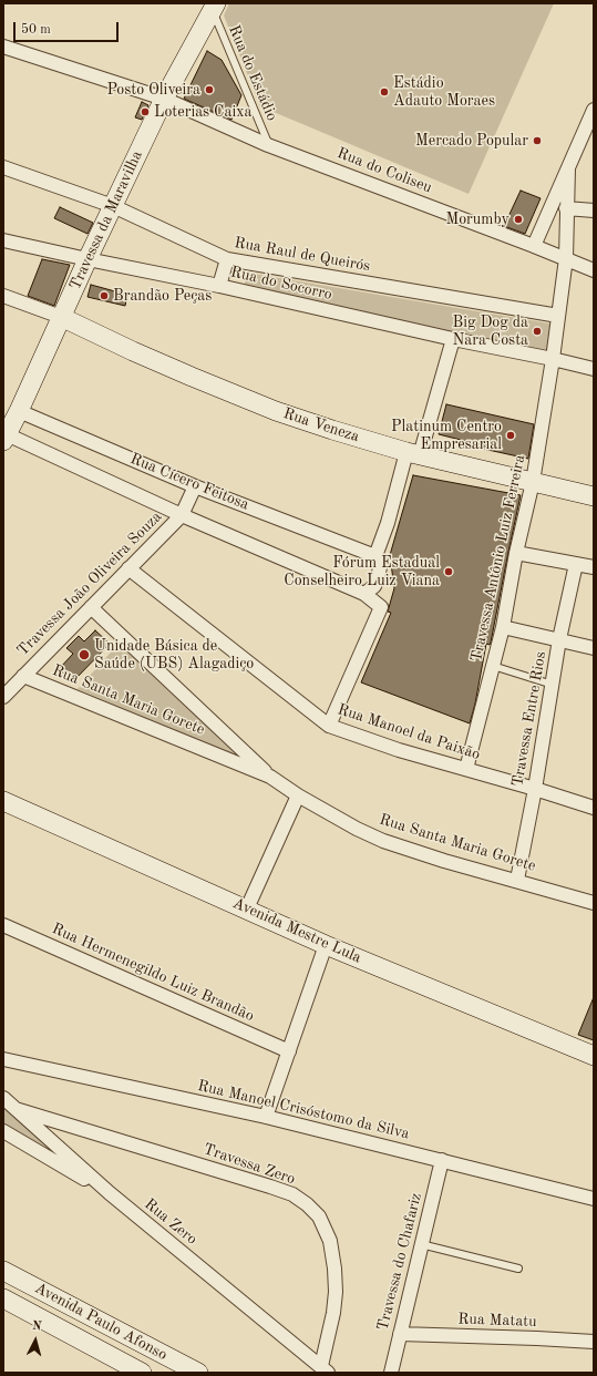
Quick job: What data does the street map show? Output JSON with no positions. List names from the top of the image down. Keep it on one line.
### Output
{"streets":{"street":["Rua do Coliseu","Travessa da Maravilha","Rua Raul de Queirós","Rua do Socorro","Rua Veneza","Rua Cícero Feitosa","Travessa Antônio Luiz Ferreira","Travessa João Oliveira Souza","Rua Santa Maria Gorete","Travessa Entre Rios","Rua Manoel da Paixão","Avenida Mestre Lula","Rua Hermenegildo Luiz Brandão","Rua Manoel Crisóstomo da Silva","Travessa Zero","Rua Zero","Travessa do Chafariz","Rua Matatu","Avenida Paulo Afonso"],"lane":["Rua do Estádio"]},"crossings":[["Rua do Estádio","Rua do Coliseu"],["Rua do Estádio","Travessa da Maravilha"],["Rua do Coliseu","Travessa da Maravilha"],["Rua do Coliseu","Travessa Antônio Luiz Ferreira"],["Travessa da Maravilha","Rua Raul de Queirós"],["Travessa da Maravilha","Rua do Socorro"],["Travessa da Maravilha","Rua Veneza"],["Travessa da Maravilha","Rua Cícero Feitosa"],["Rua Raul de Queirós","Travessa Antônio Luiz Ferreira"],["Rua do Socorro","Travessa Antônio Luiz Ferreira"],["Rua Veneza","Travessa Antônio Luiz Ferreira"],["Rua Cícero Feitosa","Travessa João Oliveira Souza"],["Rua Cícero Feitosa","Rua Manoel da Paixão"],["Travessa Antônio Luiz Ferreira","Rua Manoel da Paixão"],["Travessa João Oliveira Souza","Rua Santa Maria Gorete"],["Travessa João Oliveira Souza","Rua Manoel da Paixão"],["Rua Santa Maria Gorete","Travessa Entre Rios"],["Travessa Entre Rios","Rua Manoel da Paixão"],["Rua Manoel Crisóstomo da Silva","Travessa do Chafariz"],["Travessa Zero","Rua Zero"],["Travessa do Chafariz","Rua Matatu"]],"places":["Posto Oliveira","Estádio Adauto Moraes","Loterias Caixa","Mercado Popular","Morumby","Brandão Peças","Big Dog da Nara Costa","Platinum Centro Empresarial","Fórum Estadual Conselheiro Luiz Viana","Unidade Básica de Saúde (UBS) Alagadiço"],"scale_bar":"50 m","north":"top"}
